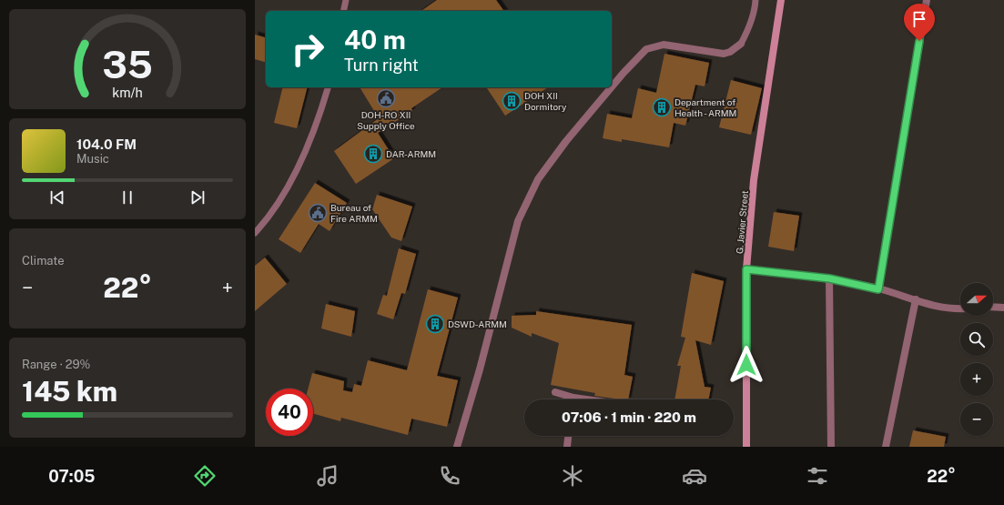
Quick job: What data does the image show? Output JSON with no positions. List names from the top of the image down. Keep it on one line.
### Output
{"streets":{"street":["G. Javier Street"]},"places":{"public building":["DOH-RO XII Supply Office","Bureau of Fire ARMM"],"building":["DOH XII Dormitory","Department of Health - ARMM","DAR-ARMM","DSWD-ARMM"]},"north":"right","page":{"turn":["40 m","Turn right"],"song":["104.0 FM","Music"],"tile":["Climate",["Range · 29%","145 km"]],"heat":["−","22°","+"],"map_buttons":["+","−"],"limit":"40","trip":"07:06 · 1 min · 220 m","tabs":["07:05","22°"],"gauge":["35","km/h"]}}
